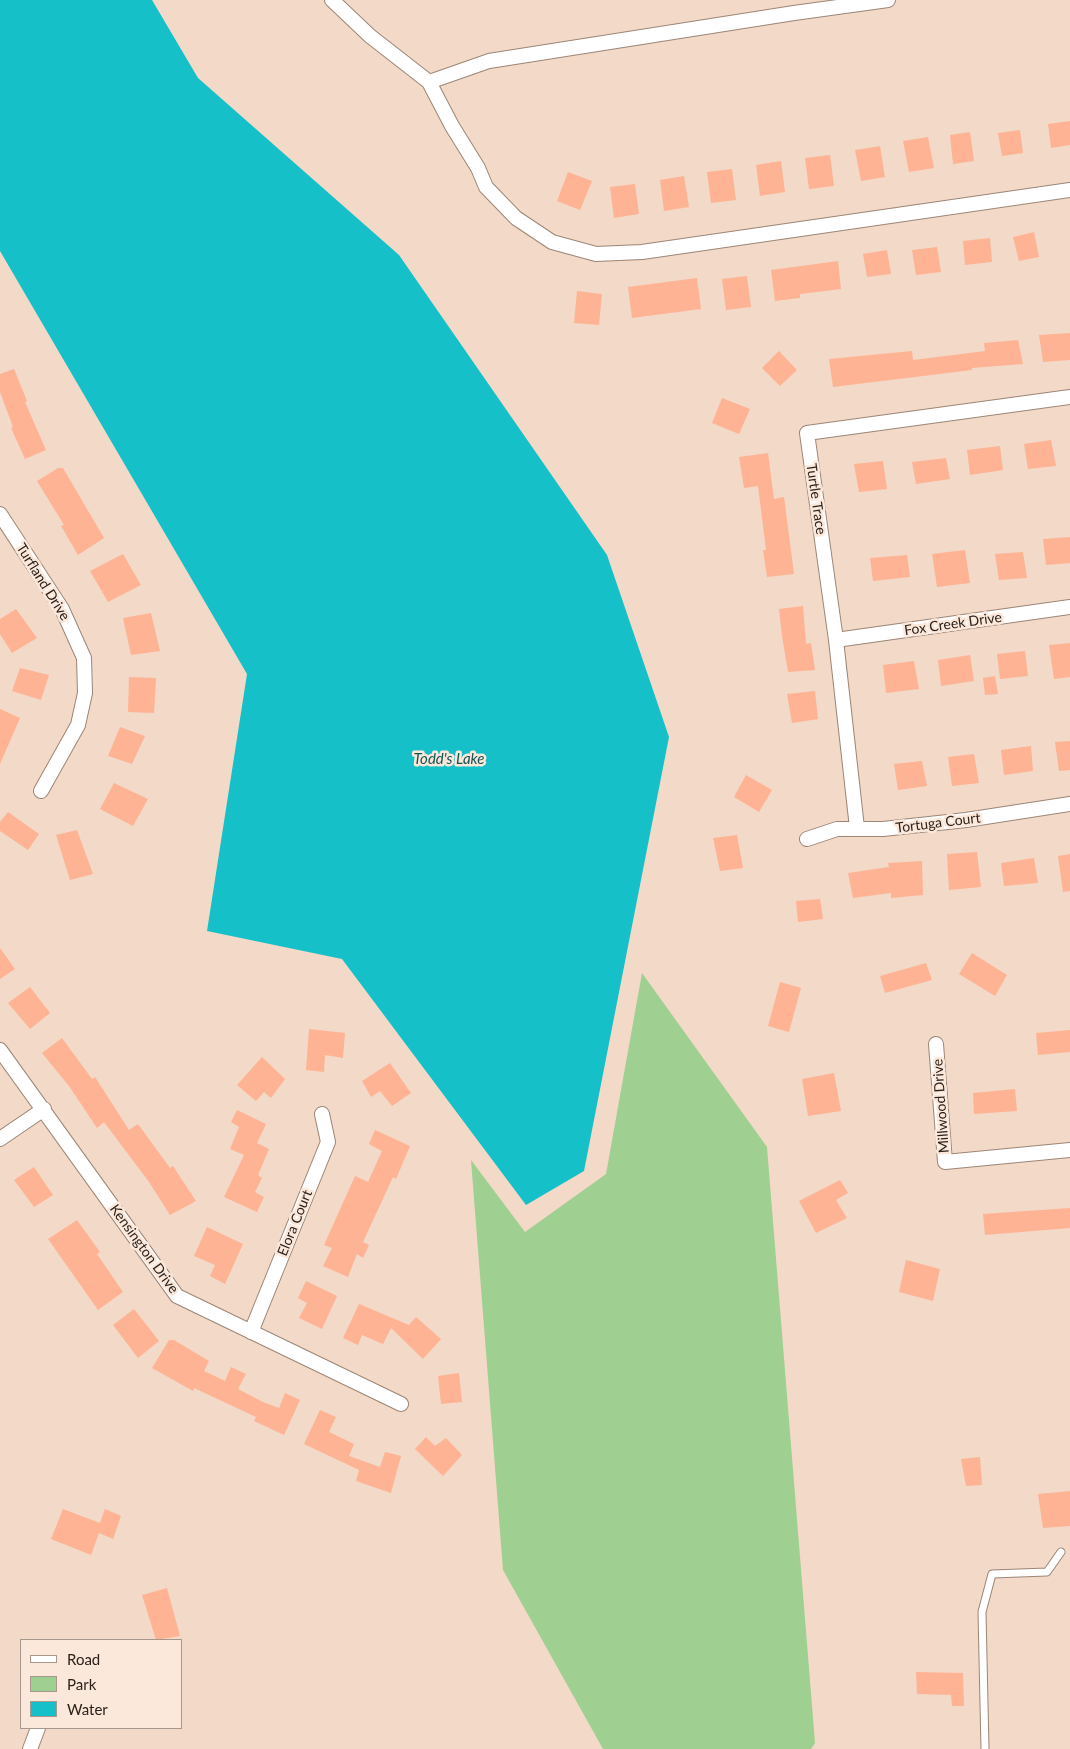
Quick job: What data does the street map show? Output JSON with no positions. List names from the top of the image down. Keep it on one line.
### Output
{"streets":{"street":["Turtle Trace","Turfland Drive","Fox Creek Drive","Tortuga Court","Millwood Drive","Elora Court","Kensington Drive"]},"crossings":[["Turtle Trace","Fox Creek Drive"],["Turtle Trace","Tortuga Court"],["Elora Court","Kensington Drive"]],"water":["Todd's Lake"],"legend":["Road","Park","Water"]}
